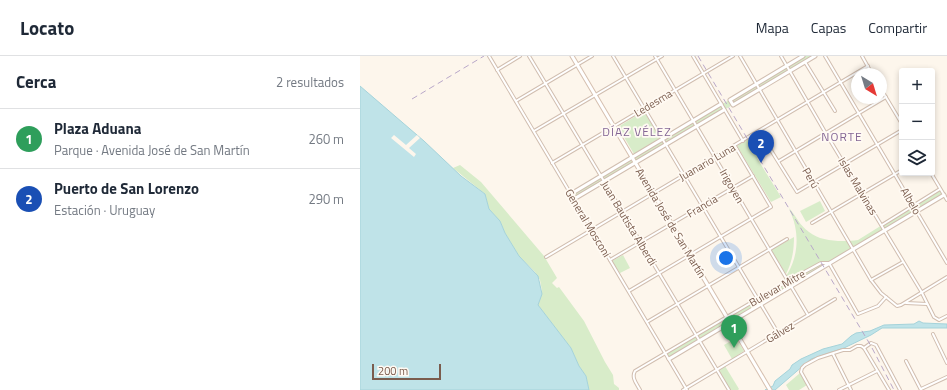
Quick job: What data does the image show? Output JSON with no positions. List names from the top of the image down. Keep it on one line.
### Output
{"streets":{"street":["Ledesma","Juanario Luna","Perú","Irigoyen","Islas Malvinas","Albelo","Francia","General Mosconi","Juan Bautista Alberdi","Avenida José de San Martín","Bulevar Mitre","Gálvez"]},"crossings":[["Ledesma","Irigoyen"],["Ledesma","General Mosconi"],["Ledesma","Juan Bautista Alberdi"],["Ledesma","Avenida José de San Martín"],["Juanario Luna","Perú"],["Juanario Luna","Irigoyen"],["Juanario Luna","Islas Malvinas"],["Juanario Luna","Albelo"],["Juanario Luna","General Mosconi"],["Juanario Luna","Juan Bautista Alberdi"],["Juanario Luna","Avenida José de San Martín"],["Perú","Bulevar Mitre"],["Irigoyen","Francia"],["Irigoyen","Bulevar Mitre"],["Irigoyen","Gálvez"],["Islas Malvinas","Bulevar Mitre"],["Albelo","Bulevar Mitre"],["Francia","General Mosconi"],["Francia","Juan Bautista Alberdi"],["Francia","Avenida José de San Martín"],["General Mosconi","Bulevar Mitre"],["General Mosconi","Gálvez"],["Juan Bautista Alberdi","Bulevar Mitre"],["Juan Bautista Alberdi","Gálvez"],["Avenida José de San Martín","Bulevar Mitre"],["Avenida José de San Martín","Gálvez"]],"districts":["DÍAZ VÉLEZ","NORTE"],"scale_bar":"200 m","north":"bottom right","page":{"header":"Locato","nav":["Mapa","Capas","Compartir"],"heading":["Cerca","2 resultados"],"map_buttons":["+","−"],"list":[{"mark":"1","name":"Plaza Aduana","note":"Parque · Avenida José de San Martín","value":"260 m"},{"mark":"2","name":"Puerto de San Lorenzo","note":"Estación · Uruguay","value":"290 m"}],"pins":["2","1"],"scale":"200 m"}}
